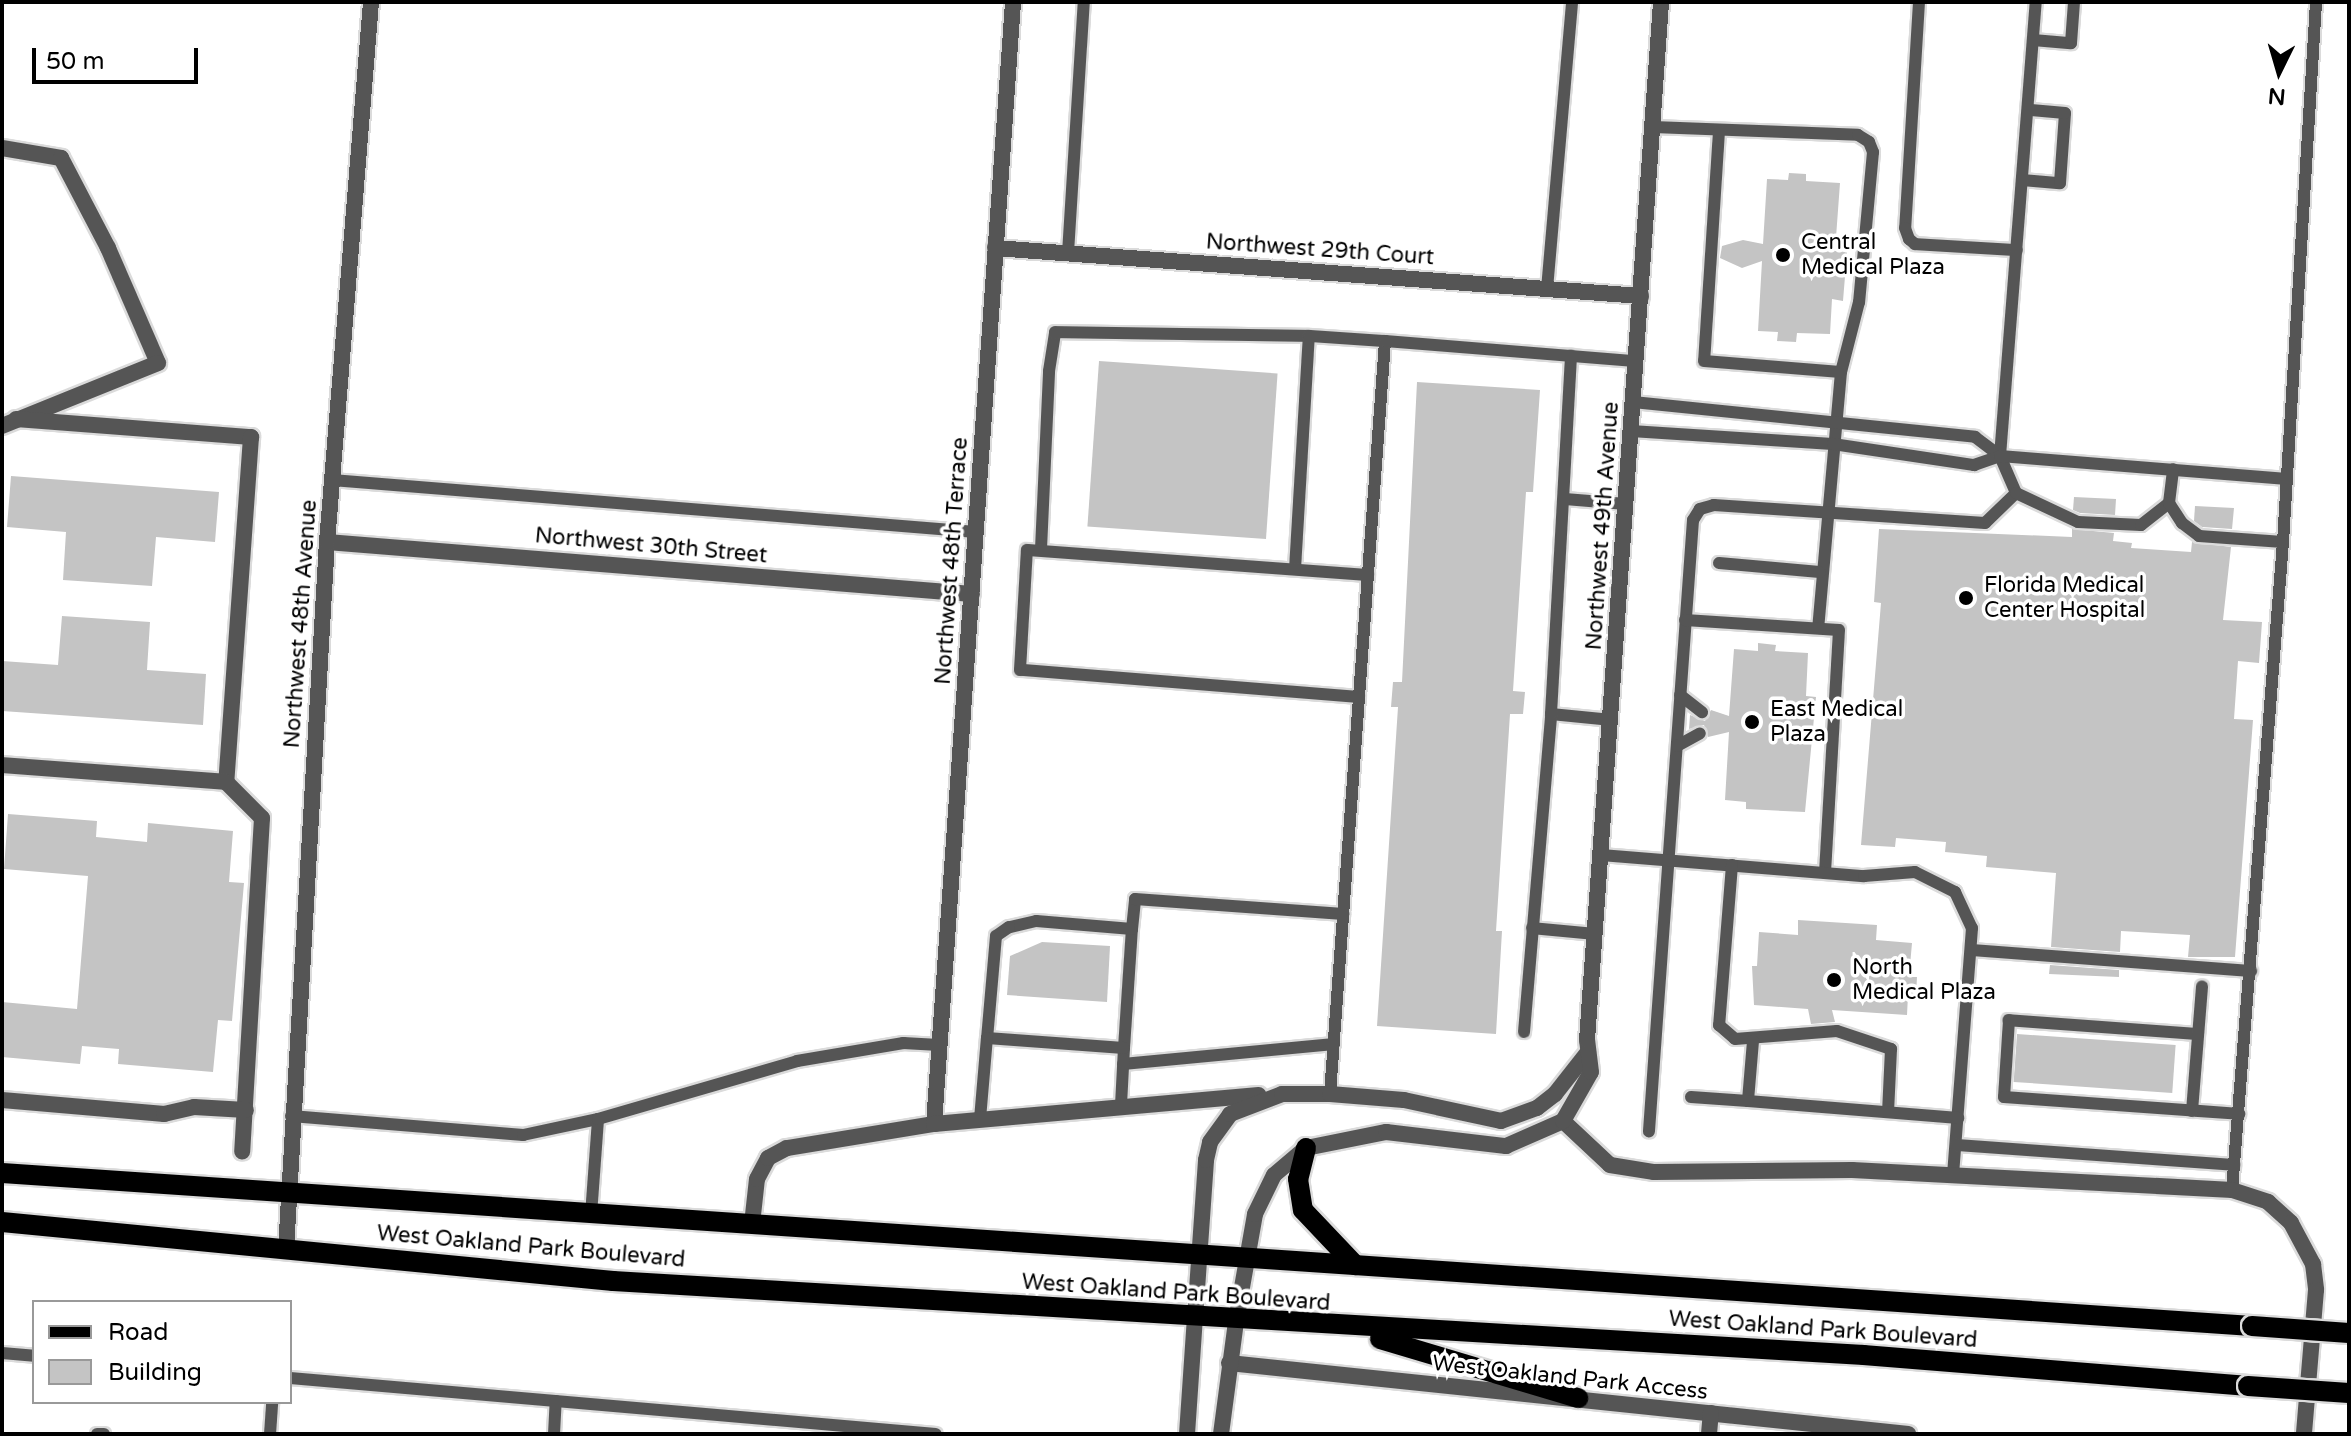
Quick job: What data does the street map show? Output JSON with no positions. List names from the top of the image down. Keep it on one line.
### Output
{"streets":{"main road":["West Oakland Park Boulevard"],"street":["Northwest 29th Court","Northwest 49th Avenue","Northwest 30th Street","Northwest 48th Terrace","Northwest 48th Avenue","West Oakland Park Access"]},"crossings":[["Northwest 29th Court","Northwest 49th Avenue"],["Northwest 29th Court","Northwest 48th Terrace"],["Northwest 30th Street","Northwest 48th Terrace"],["Northwest 30th Street","Northwest 48th Avenue"],["Northwest 48th Avenue","West Oakland Park Boulevard"]],"places":["Central Medical Plaza","Florida Medical Center Hospital","East Medical Plaza","North Medical Plaza"],"legend":["Road","Building"],"scale_bar":"50 m","north":"bottom"}
